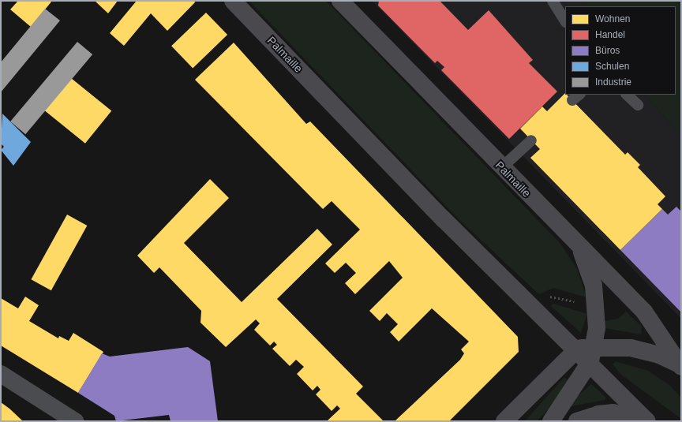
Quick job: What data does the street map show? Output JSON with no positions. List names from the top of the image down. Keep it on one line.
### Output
{"streets":{"main road":["Palmaille"]},"legend":["Wohnen","Handel","Büros","Schulen","Industrie"]}
